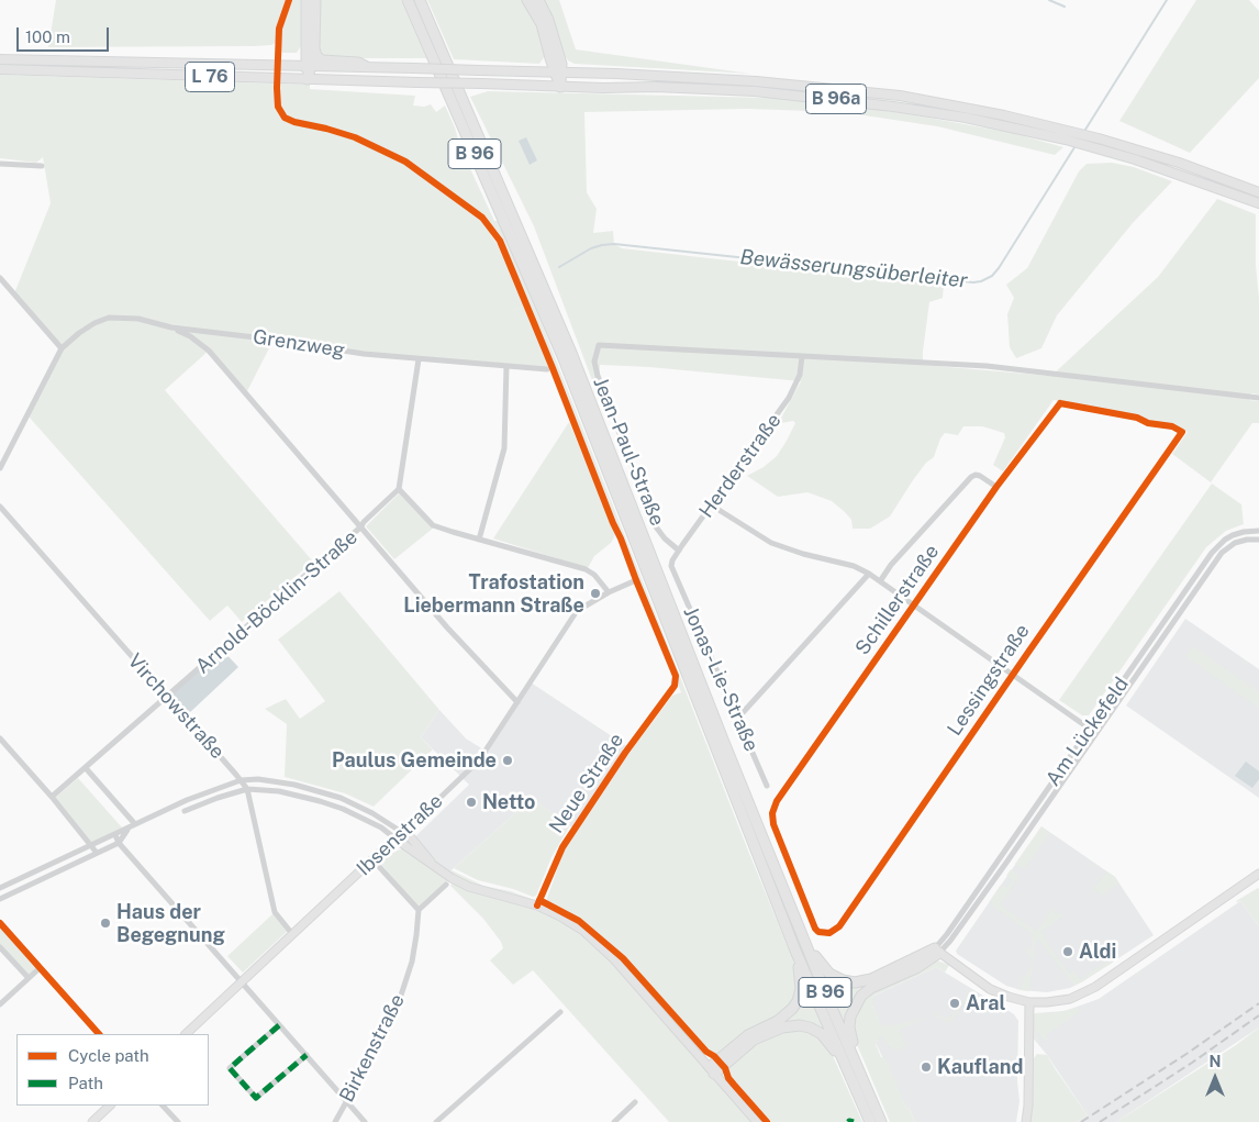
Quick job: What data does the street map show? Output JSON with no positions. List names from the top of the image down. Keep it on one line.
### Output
{"streets":{"highway":["B 96"],"main road":["L 76","B 96a"],"street":["Grenzweg","Jean-Paul-Straße","Herderstraße","Schillerstraße","Arnold-Böcklin-Straße","Jonas-Lie-Straße","Lessingstraße","Virchowstraße","Am Lückefeld","Neue Straße","Ibsenstraße","Birkenstraße"]},"crossings":[["L 76","B 96a"],["Jean-Paul-Straße","Herderstraße"],["Herderstraße","Jonas-Lie-Straße"],["Schillerstraße","Lessingstraße"],["Arnold-Böcklin-Straße","Virchowstraße"],["Virchowstraße","Ibsenstraße"]],"water":["Bewässerungsüberleiter"],"places":["Trafostation Liebermann Straße","Paulus Gemeinde","Netto","Haus der Begegnung","Aldi","Aral","Kaufland"],"legend":["Cycle path","Path"],"scale_bar":"100 m","north":"top"}
